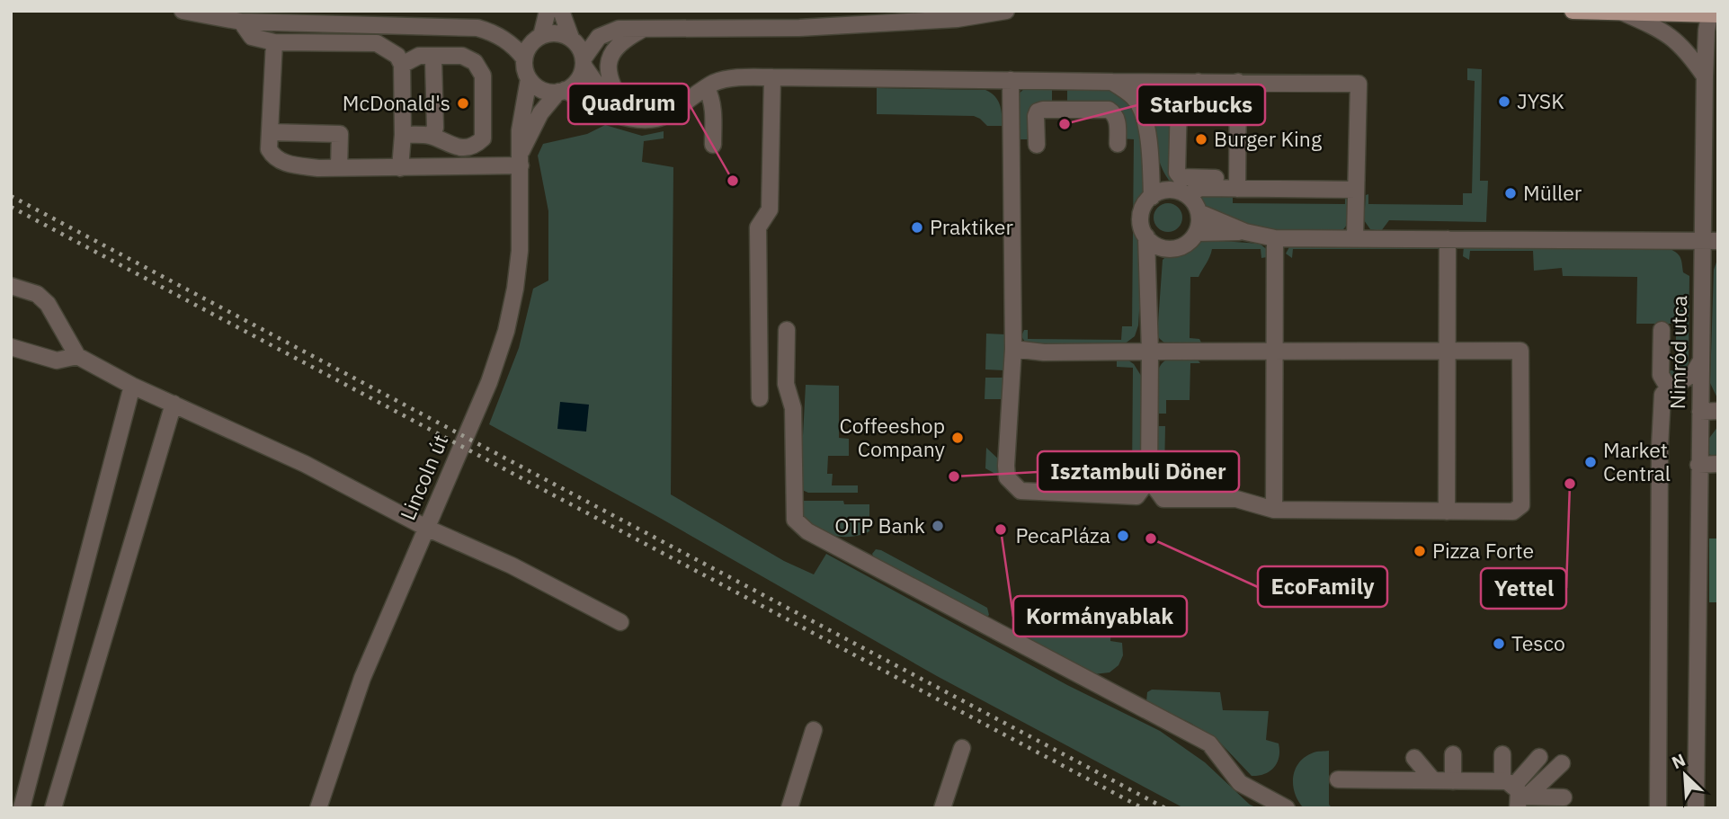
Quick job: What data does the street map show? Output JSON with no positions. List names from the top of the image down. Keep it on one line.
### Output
{"streets":{"street":["Nimród utca","Lincoln út"]},"places":["JYSK","McDonald's","Starbucks","Burger King","Quadrum","Müller","Praktiker","Coffeeshop Company","Market Central","Isztambuli Döner","Yettel","OTP Bank","Kormányablak","PecaPláza","EcoFamily","Pizza Forte","Tesco"],"north":"top left"}
